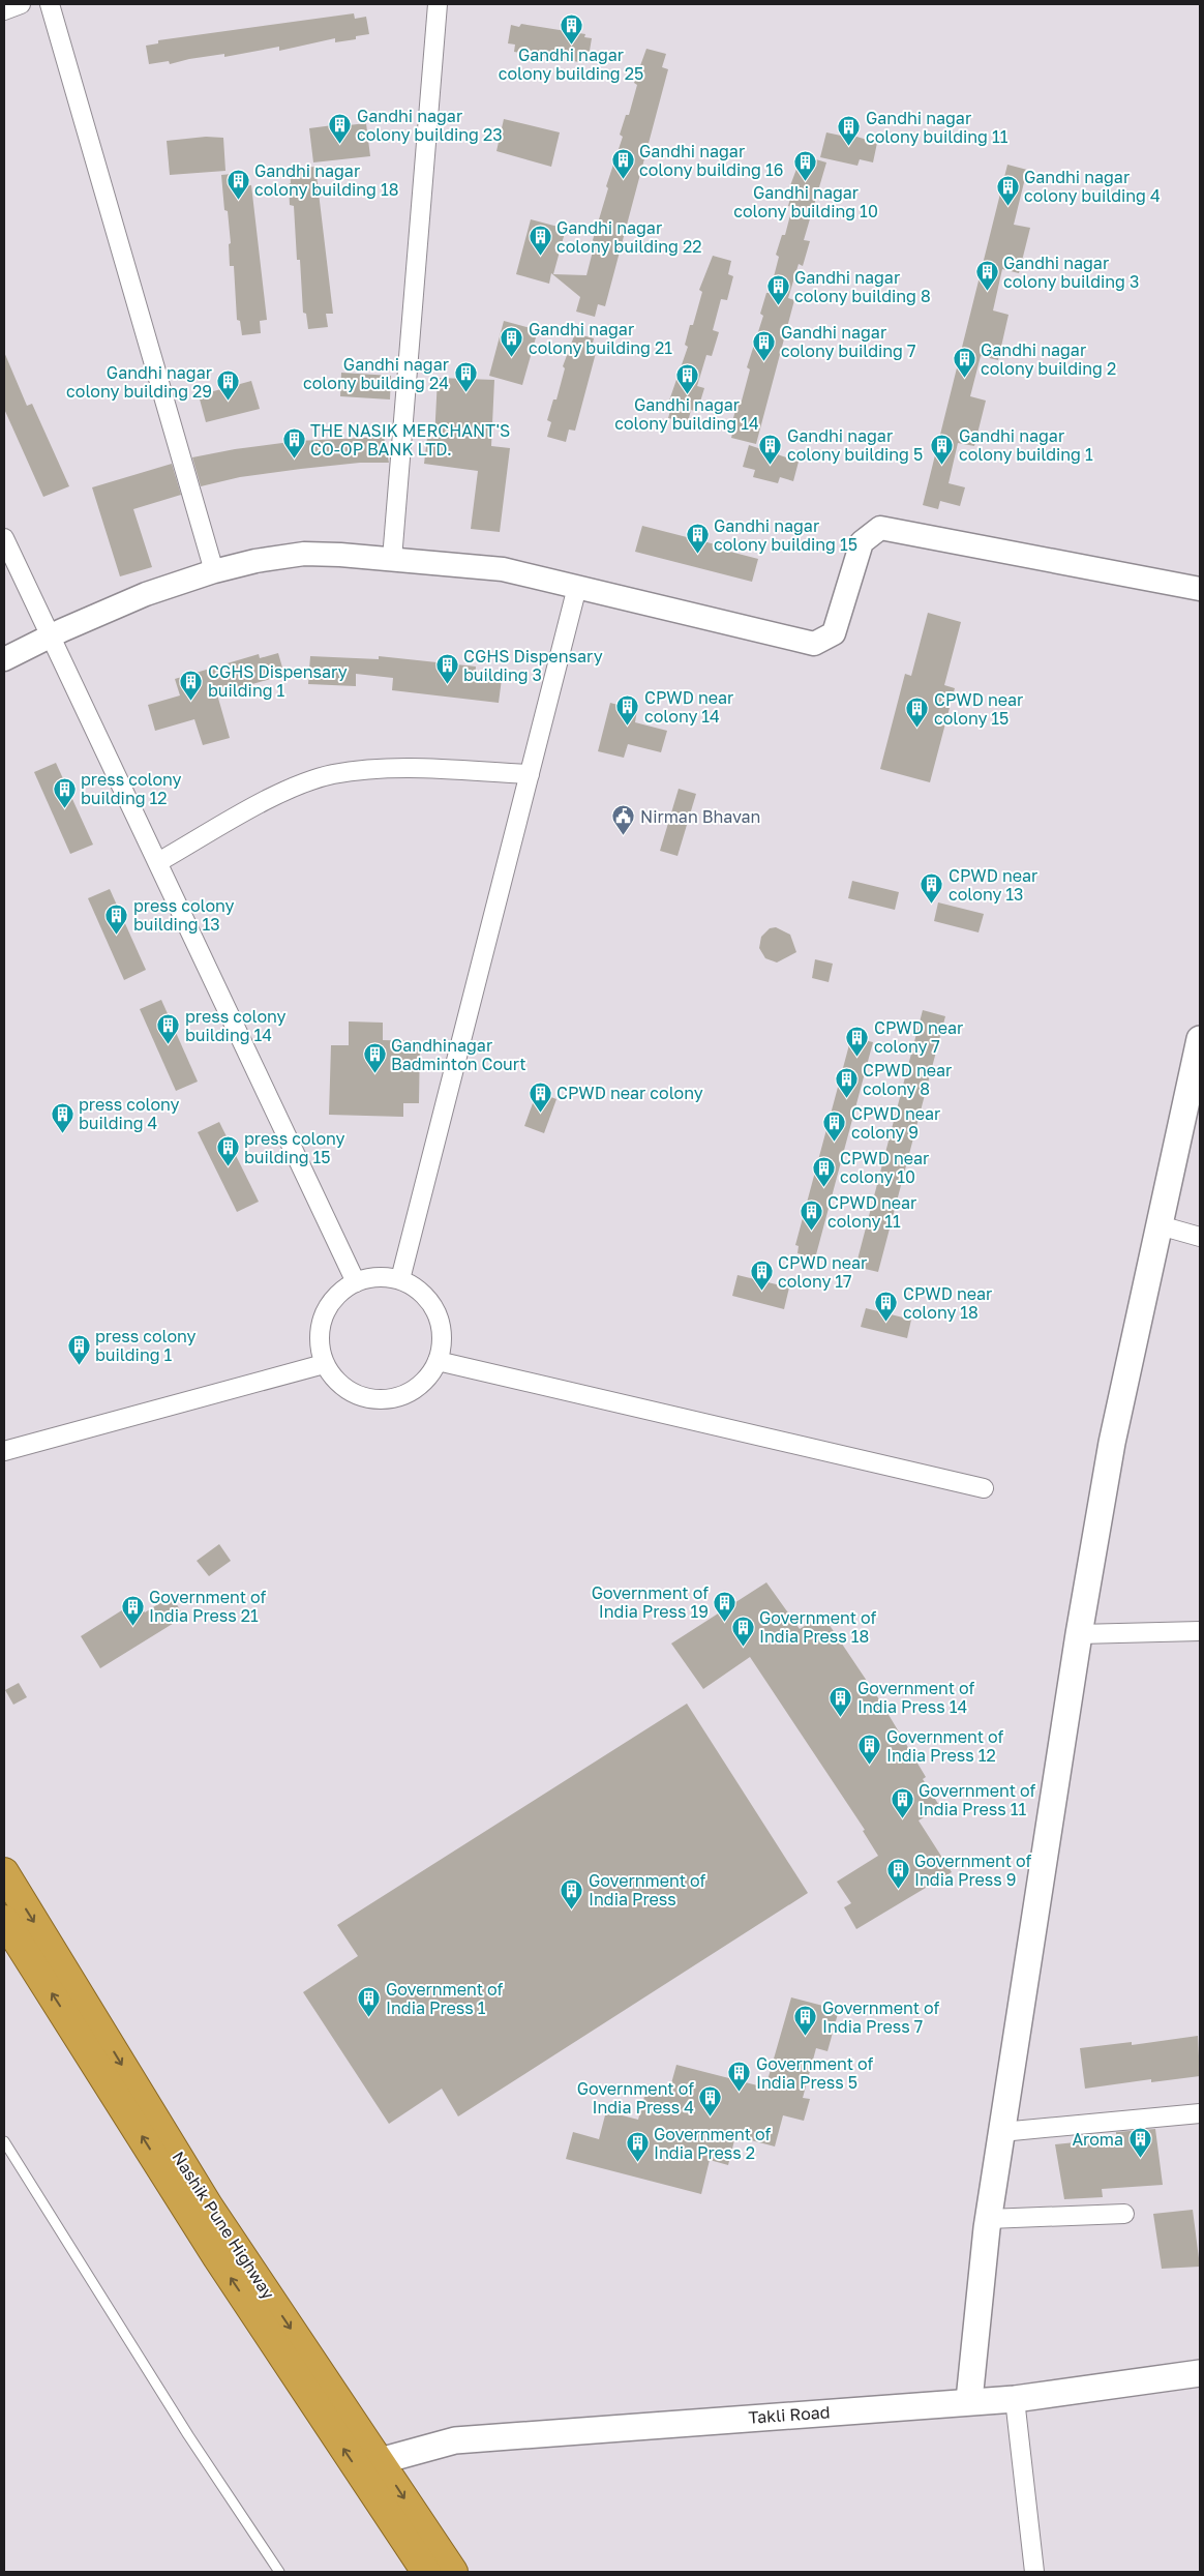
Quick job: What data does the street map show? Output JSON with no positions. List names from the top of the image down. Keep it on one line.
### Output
{"streets":{"highway":["Nashik Pune Highway"],"main road":["Takli Road"]},"crossings":[["Nashik Pune Highway","Takli Road"]],"places":{"building":["Gandhi nagar colony building 25","Gandhi nagar colony building 23","Gandhi nagar colony building 11","Gandhi nagar colony building 16","Gandhi nagar colony building 10","Gandhi nagar colony building 18","Gandhi nagar colony building 4","Gandhi nagar colony building 22","Gandhi nagar colony building 3","Gandhi nagar colony building 8","Gandhi nagar colony building 21","Gandhi nagar colony building 7","Gandhi nagar colony building 2","Gandhi nagar colony building 24","Gandhi nagar colony building 14","Gandhi nagar colony building 29","THE NASIK MERCHANT'S CO-OP BANK LTD.","Gandhi nagar colony building 5","Gandhi nagar colony building 1","Gandhi nagar colony building 15","CGHS Dispensary building 3","CGHS Dispensary building 1","CPWD near colony 14","CPWD near colony 15","press colony building 12","CPWD near colony 13","press colony building 13","press colony building 14","CPWD near colony 7","Gandhinagar Badminton Court","CPWD near colony 8","CPWD near colony","press colony building 4","CPWD near colony 9","press colony building 15","CPWD near colony 10","CPWD near colony 11","CPWD near colony 17","CPWD near colony 18","press colony building 1","Government of India Press 19","Government of India Press 21","Government of India Press 18","Government of India Press 14","Government of India Press 12","Government of India Press 11","Government of India Press 9","Government of India Press","Government of India Press 1","Government of India Press 7","Government of India Press 5","Government of India Press 4","Aroma","Government of India Press 2"],"public building":["Nirman Bhavan"]}}
